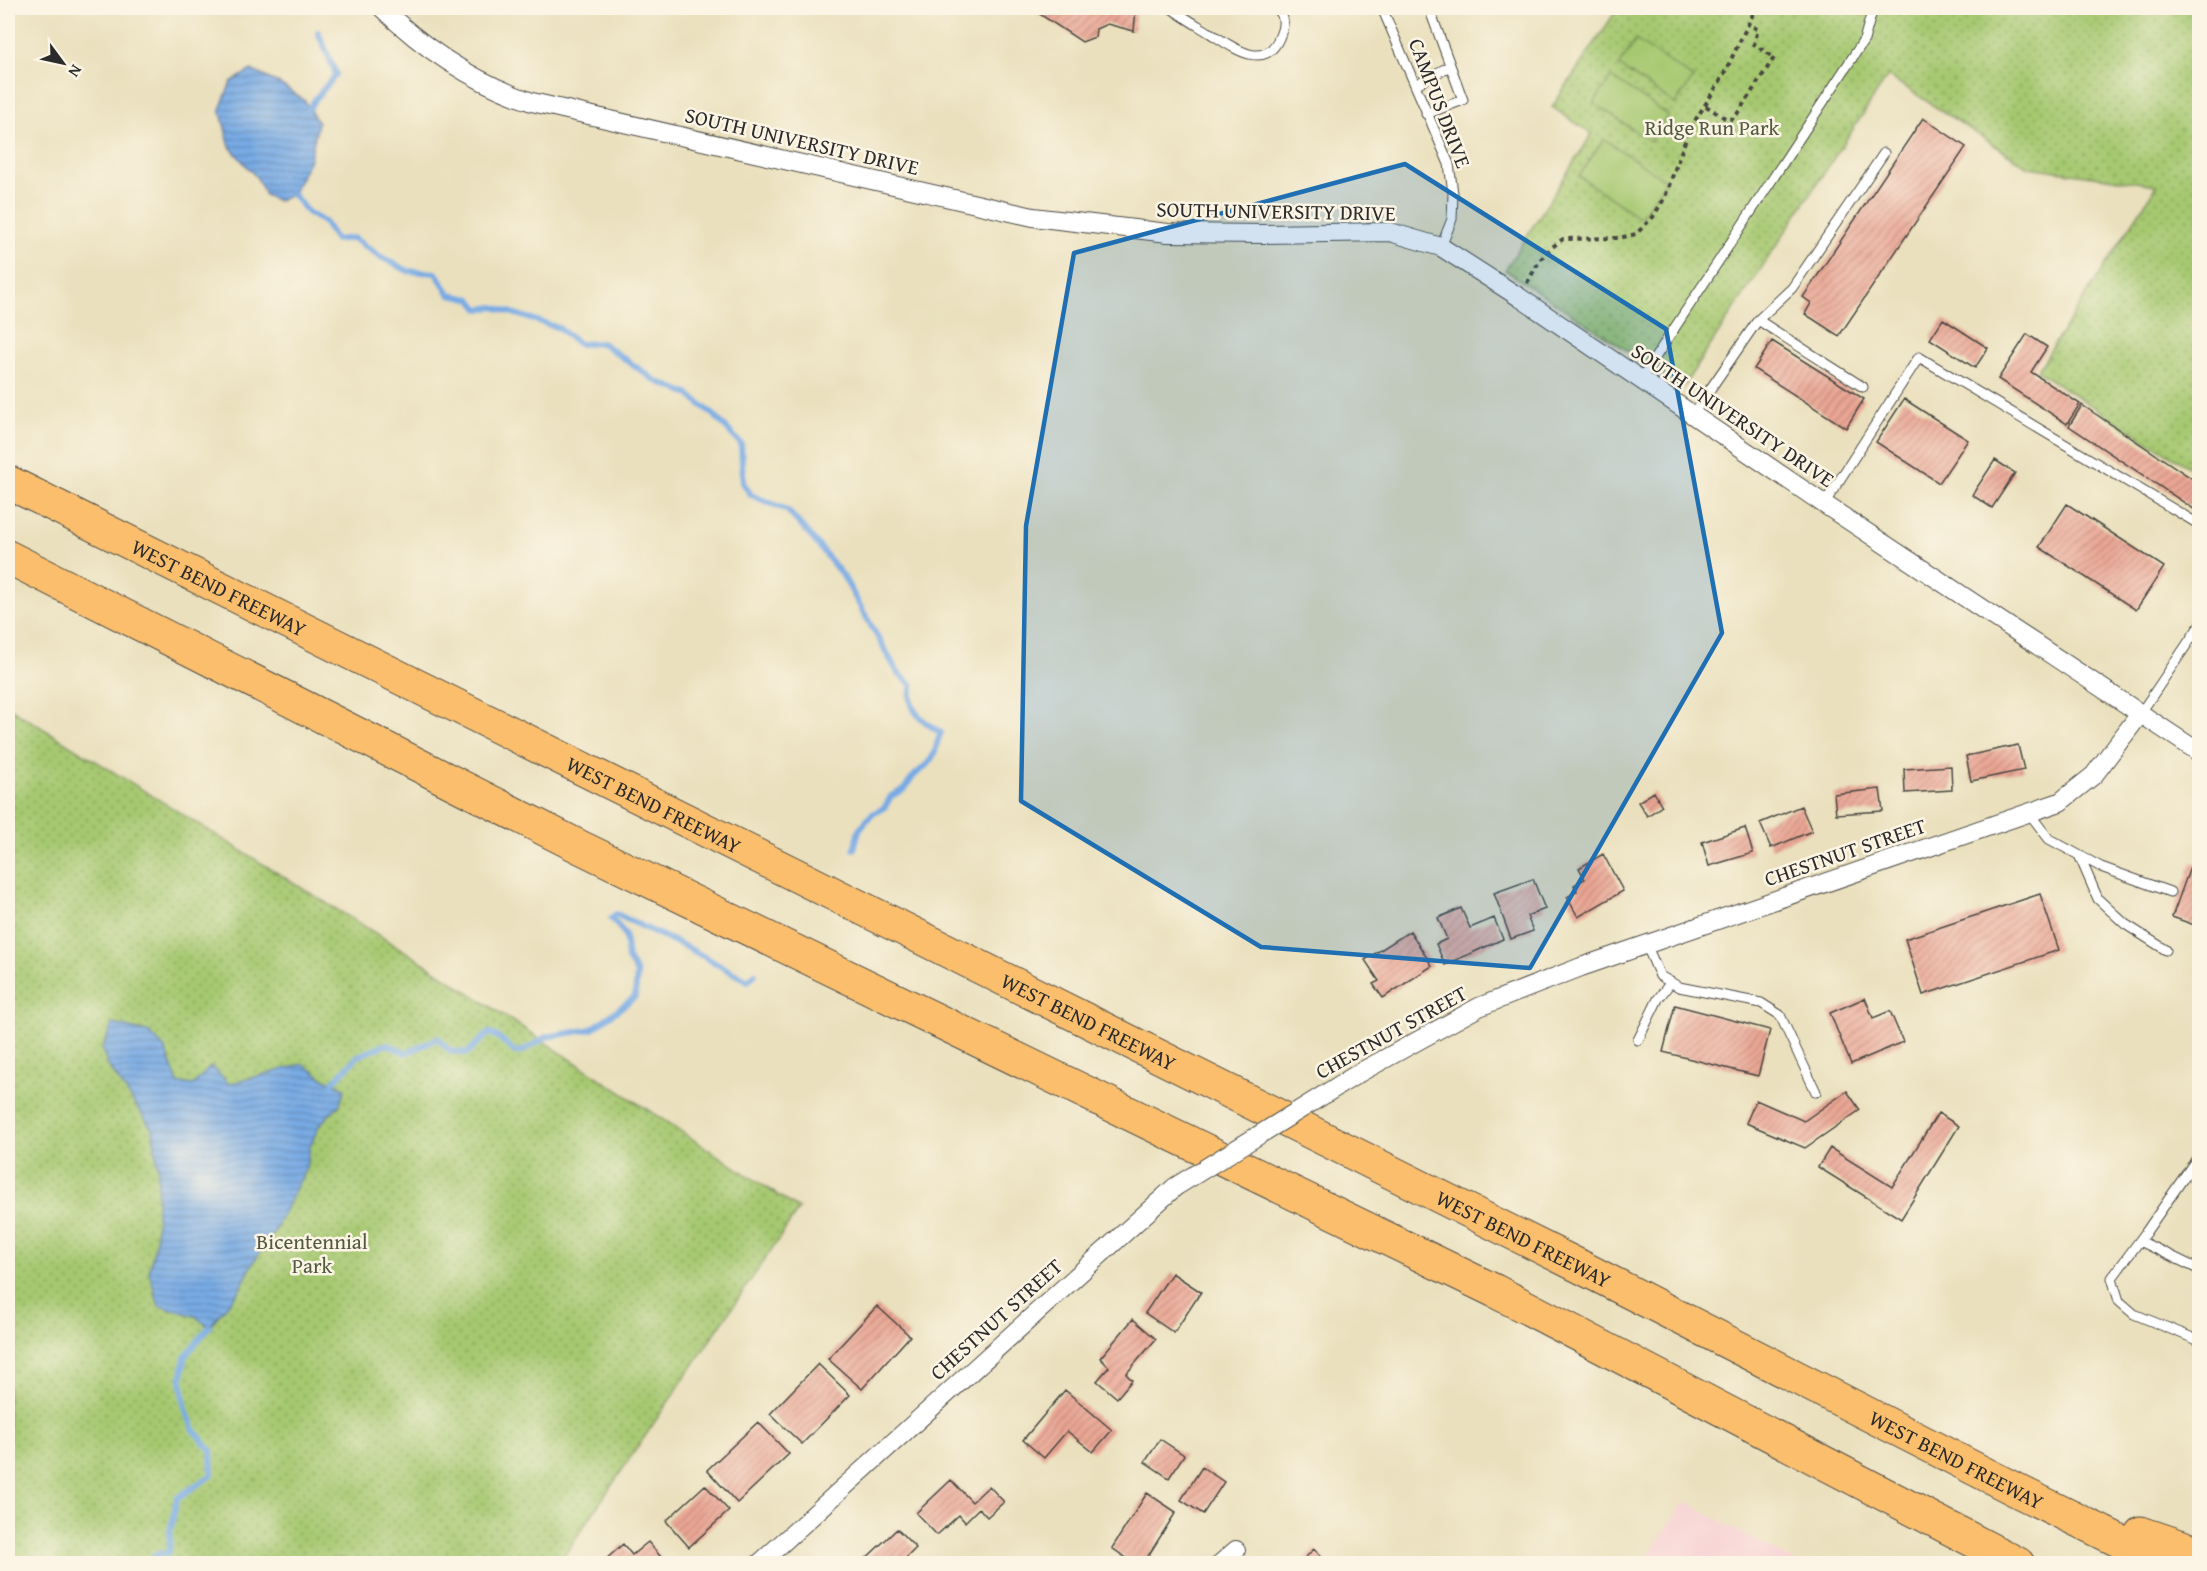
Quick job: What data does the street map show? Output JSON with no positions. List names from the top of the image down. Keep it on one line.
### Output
{"streets":{"highway":["WEST BEND FREEWAY"],"street":["SOUTH UNIVERSITY DRIVE","CHESTNUT STREET"],"lane":["CAMPUS DRIVE"]},"crossings":[["CAMPUS DRIVE","SOUTH UNIVERSITY DRIVE"],["SOUTH UNIVERSITY DRIVE","CHESTNUT STREET"]],"parks":["Ridge Run Park","Bicentennial Park"],"north":"bottom right"}
